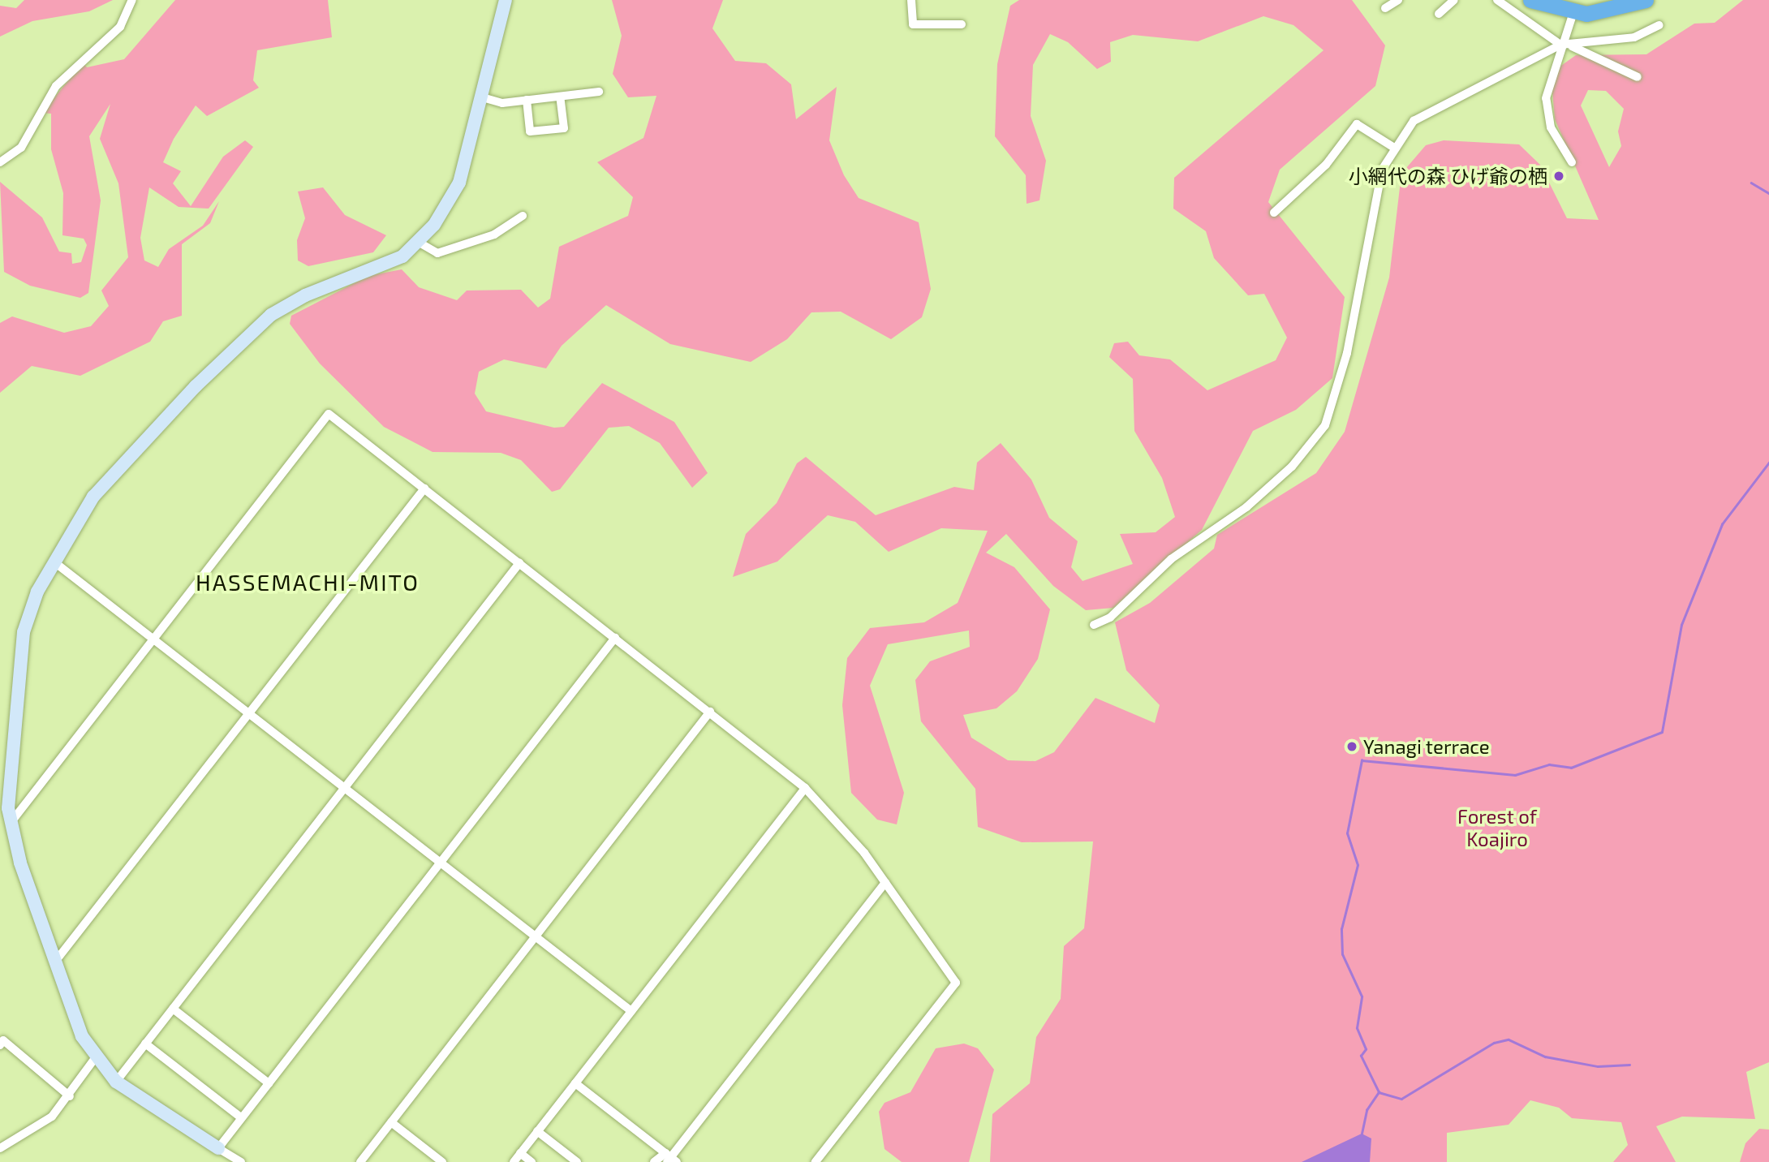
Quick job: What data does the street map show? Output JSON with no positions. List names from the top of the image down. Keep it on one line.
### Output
{"districts":["HASSEMACHI-MITO"],"parks":["Forest of Koajiro"],"places":["小網代の森 ひげ爺の栖","Yanagi terrace"]}
